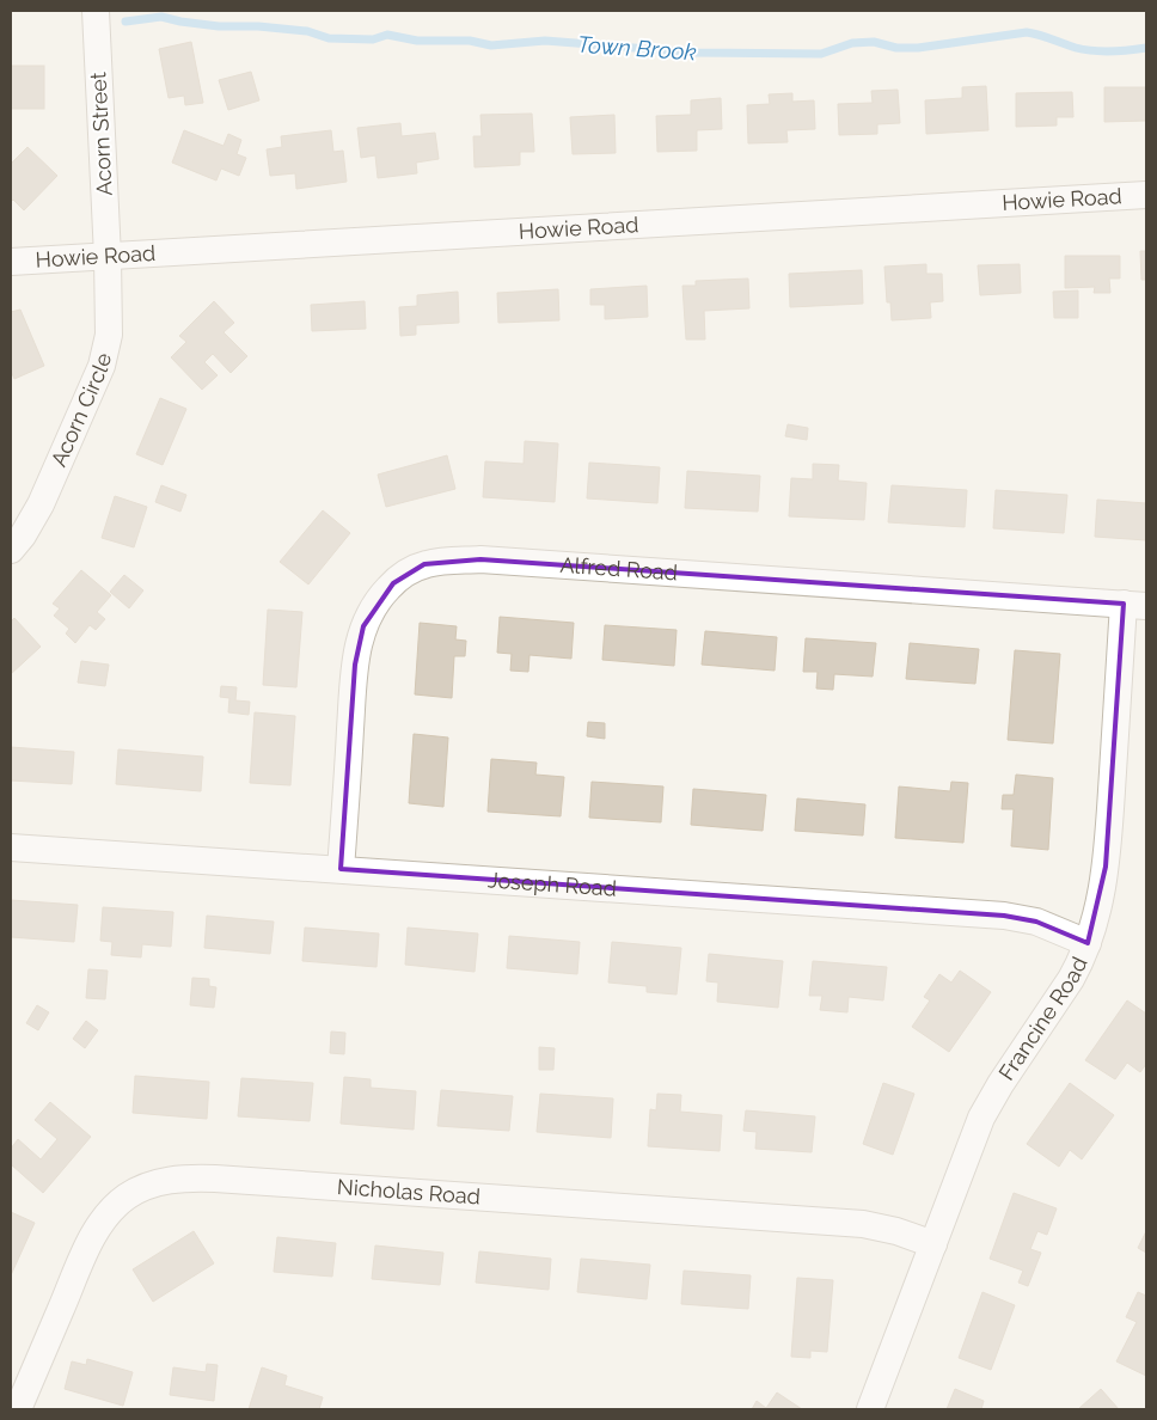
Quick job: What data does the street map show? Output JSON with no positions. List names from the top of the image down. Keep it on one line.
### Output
{"streets":{"street":["Acorn Street","Howie Road","Acorn Circle","Alfred Road","Joseph Road","Francine Road","Nicholas Road"]},"crossings":[["Acorn Street","Howie Road"],["Acorn Street","Acorn Circle"],["Howie Road","Acorn Circle"],["Alfred Road","Joseph Road"],["Alfred Road","Francine Road"],["Joseph Road","Francine Road"],["Francine Road","Nicholas Road"]],"water":["Town Brook"]}
